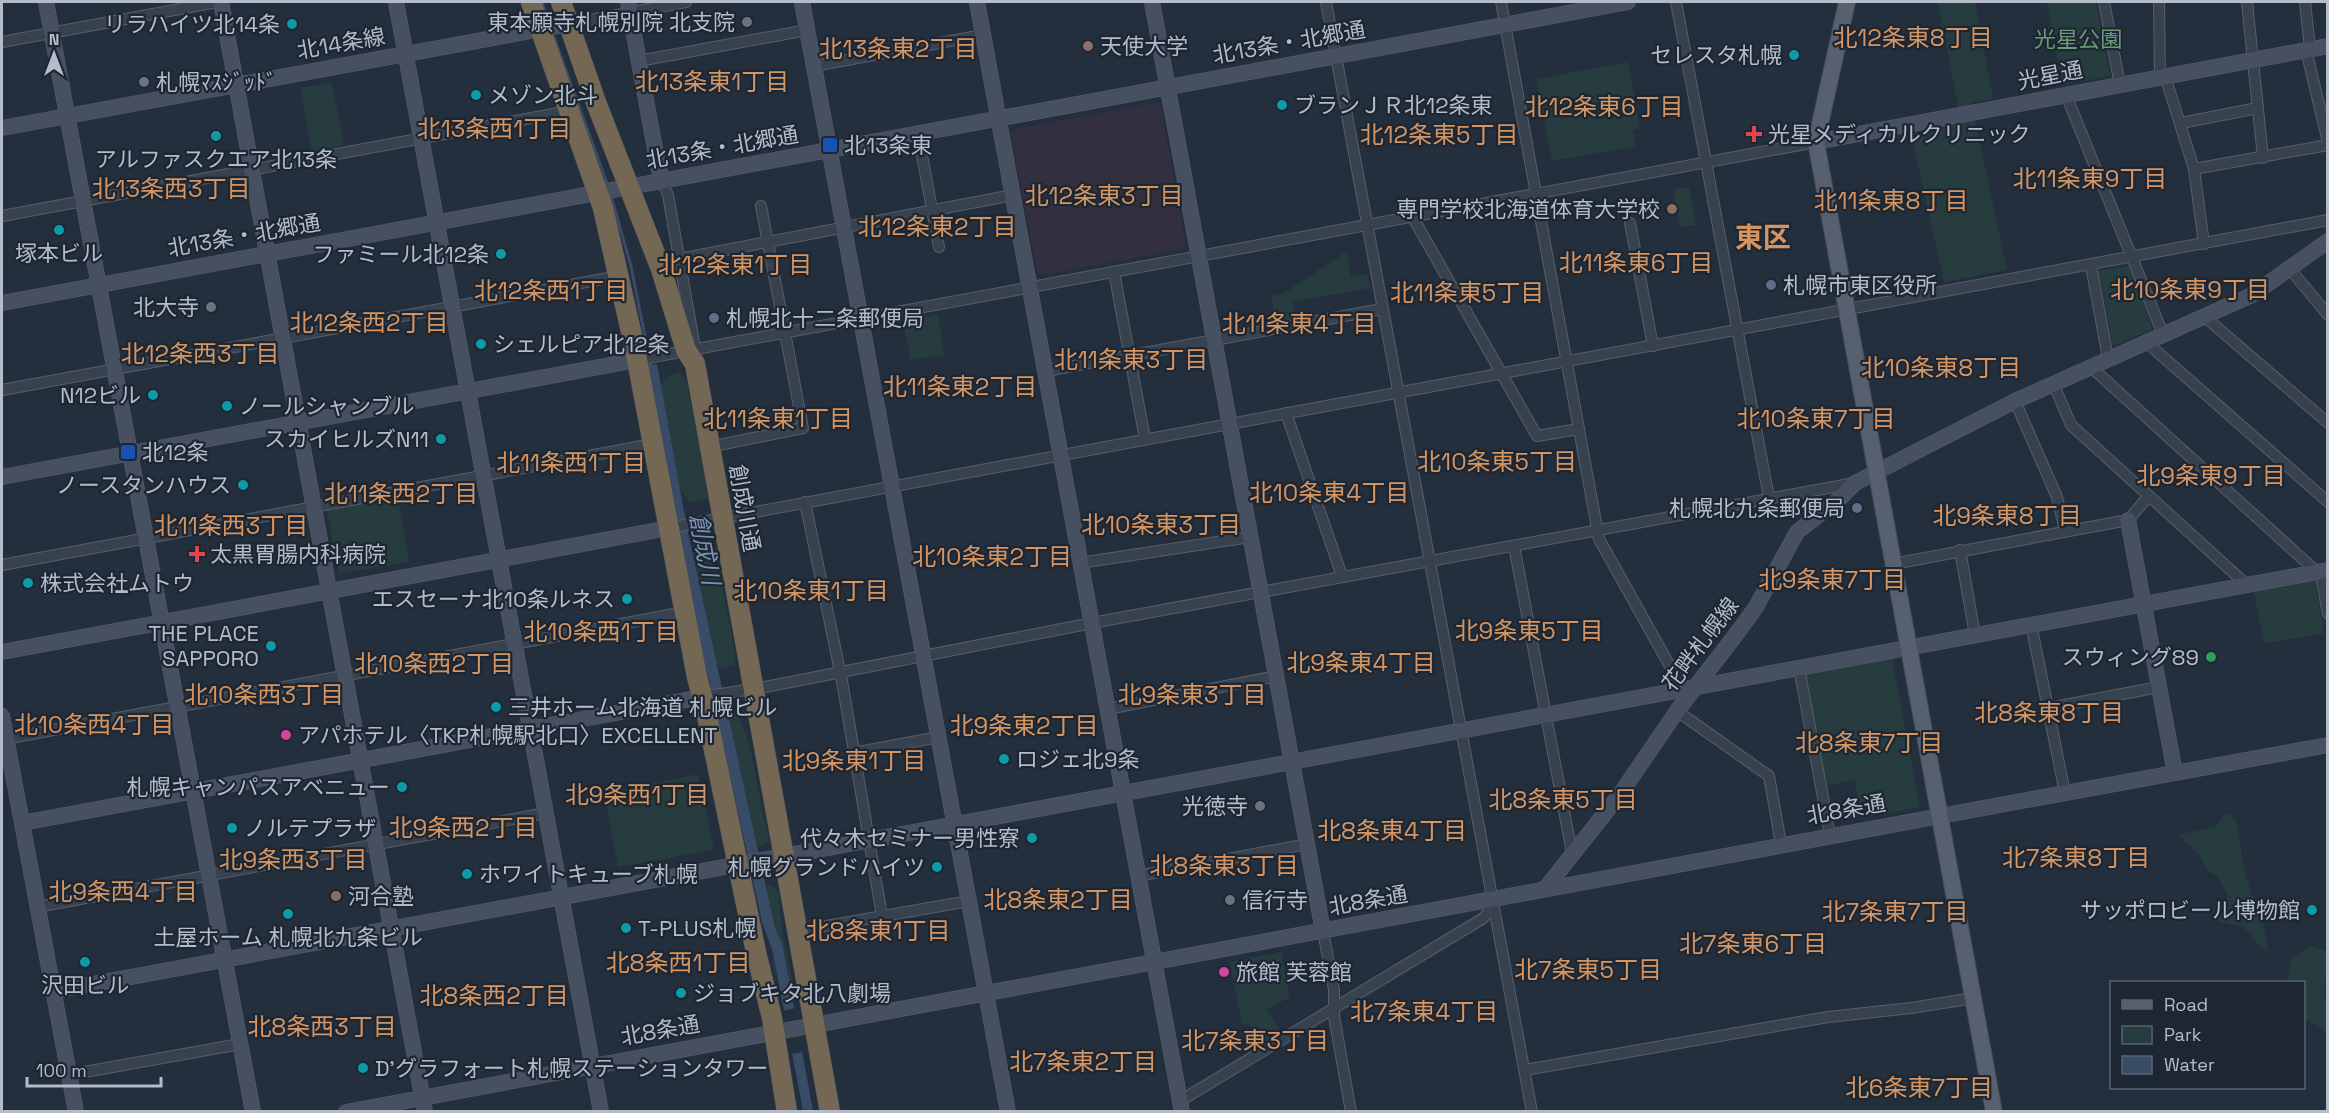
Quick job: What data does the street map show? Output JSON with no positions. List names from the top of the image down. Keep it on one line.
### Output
{"streets":{"highway":["創成川通"],"street":["北13条・北郷通","北14条線","光星通","花畔札幌線","北8条通"]},"crossings":[["北13条・北郷通","創成川通"],["北14条線","創成川通"],["創成川通","北8条通"],["花畔札幌線","北8条通"]],"districts":["北12条東8丁目","北13条東2丁目","北13条東1丁目","北12条東6丁目","北13条西1丁目","北12条東5丁目","北11条東9丁目","北13条西3丁目","北12条東3丁目","北11条東8丁目","北12条東2丁目","東区","北11条東6丁目","北12条東1丁目","北10条東9丁目","北12条西1丁目","北11条東5丁目","北12条西2丁目","北11条東4丁目","北12条西3丁目","北11条東3丁目","北10条東8丁目","北11条東2丁目","北11条東1丁目","北10条東7丁目","北10条東5丁目","北11条西1丁目","北9条東9丁目","北10条東4丁目","北11条西2丁目","北9条東8丁目","北10条東3丁目","北11条西3丁目","北10条東2丁目","北9条東7丁目","北10条東1丁目","北9条東5丁目","北10条西1丁目","北9条東4丁目","北10条西2丁目","北10条西3丁目","北9条東3丁目","北8条東8丁目","北10条西4丁目","北9条東2丁目","北8条東7丁目","北9条東1丁目","北9条西1丁目","北8条東5丁目","北9条西2丁目","北8条東4丁目","北7条東8丁目","北9条西3丁目","北8条東3丁目","北9条西4丁目","北8条東2丁目","北7条東7丁目","北8条東1丁目","北7条東6丁目","北8条西1丁目","北7条東5丁目","北8条西2丁目","北7条東4丁目","北8条西3丁目","北7条東3丁目","北7条東2丁目","北6条東7丁目"],"water":["創成川"],"parks":["光星公園"],"places":{"other":["東本願寺札幌別院 北支院","リラハイツ北14条","天使大学","セレスタ札幌","札幌ﾏｽｼﾞｯﾄﾞ","メゾン北斗","ブランＪＲ北12条東","アルファスクエア北13条","専門学校北海道体育大学校","塚本ビル","ファミール北12条","札幌市東区役所","北大寺","札幌北十二条郵便局","シェルピア北12条","N12ビル","ノールシャンブル","スカイヒルズN11","ノースタンハウス","札幌北九条郵便局","株式会社ムトウ","エスセーナ北10条ルネス","THE PLACE SAPPORO","スウィング89","三井ホーム北海道 札幌ビル","アパホテル〈TKP札幌駅北口〉EXCELLENT","ロジェ北9条","札幌キャンパスアベニュー","光徳寺","ノルテプラザ","代々木セミナー男性寮","札幌グランドハイツ","ホワイトキューブ札幌","河合塾","信行寺","サッポロビール博物館","土屋ホーム 札幌北九条ビル","T-PLUS札幌","沢田ビル","旅館 芙蓉館","ジョブキタ北八劇場","D'グラフォート札幌ステーションタワー"],"health":["光星メディカルクリニック","太黒胃腸内科病院"],"transit":["北13条東","北12条"]},"legend":["Road","Park","Water"],"scale_bar":"100 m","north":"top"}
